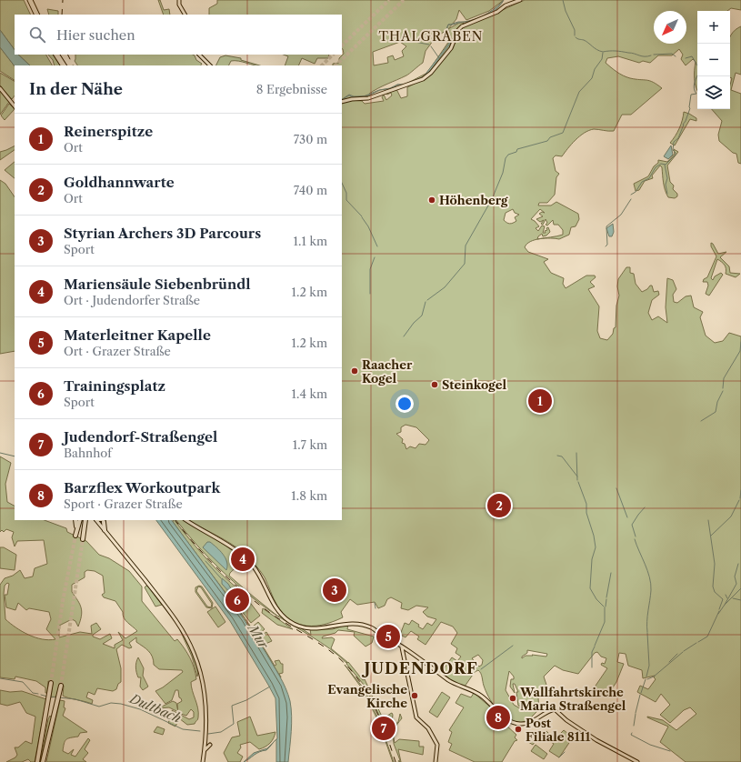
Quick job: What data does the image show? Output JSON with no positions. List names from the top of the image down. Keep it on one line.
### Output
{"districts":["THALGRABEN","JUDENDORF"],"water":["Mur","Dultbach"],"places":["Höhenberg","Raacher Kogel","Steinkogel","Evangelische Kirche","Wallfahrtskirche Maria Straßengel","Post Filiale 8111"],"north":"bottom left","page":{"map_buttons":["+","−"],"search":"Hier suchen","heading":["In der Nähe","8 Ergebnisse"],"list":[{"mark":"1","name":"Reinerspitze","note":"Ort","value":"730 m"},{"mark":"2","name":"Goldhannwarte","note":"Ort","value":"740 m"},{"mark":"3","name":"Styrian Archers 3D Parcours","note":"Sport","value":"1.1 km"},{"mark":"4","name":"Mariensäule Siebenbründl","note":"Ort · Judendorfer Straße","value":"1.2 km"},{"mark":"5","name":"Materleitner Kapelle","note":"Ort · Grazer Straße","value":"1.2 km"},{"mark":"6","name":"Trainingsplatz","note":"Sport","value":"1.4 km"},{"mark":"7","name":"Judendorf-Straßengel","note":"Bahnhof","value":"1.7 km"},{"mark":"8","name":"Barzflex Workoutpark","note":"Sport · Grazer Straße","value":"1.8 km"}],"pins":["1","2","4","3","6","5","8","7"]}}
